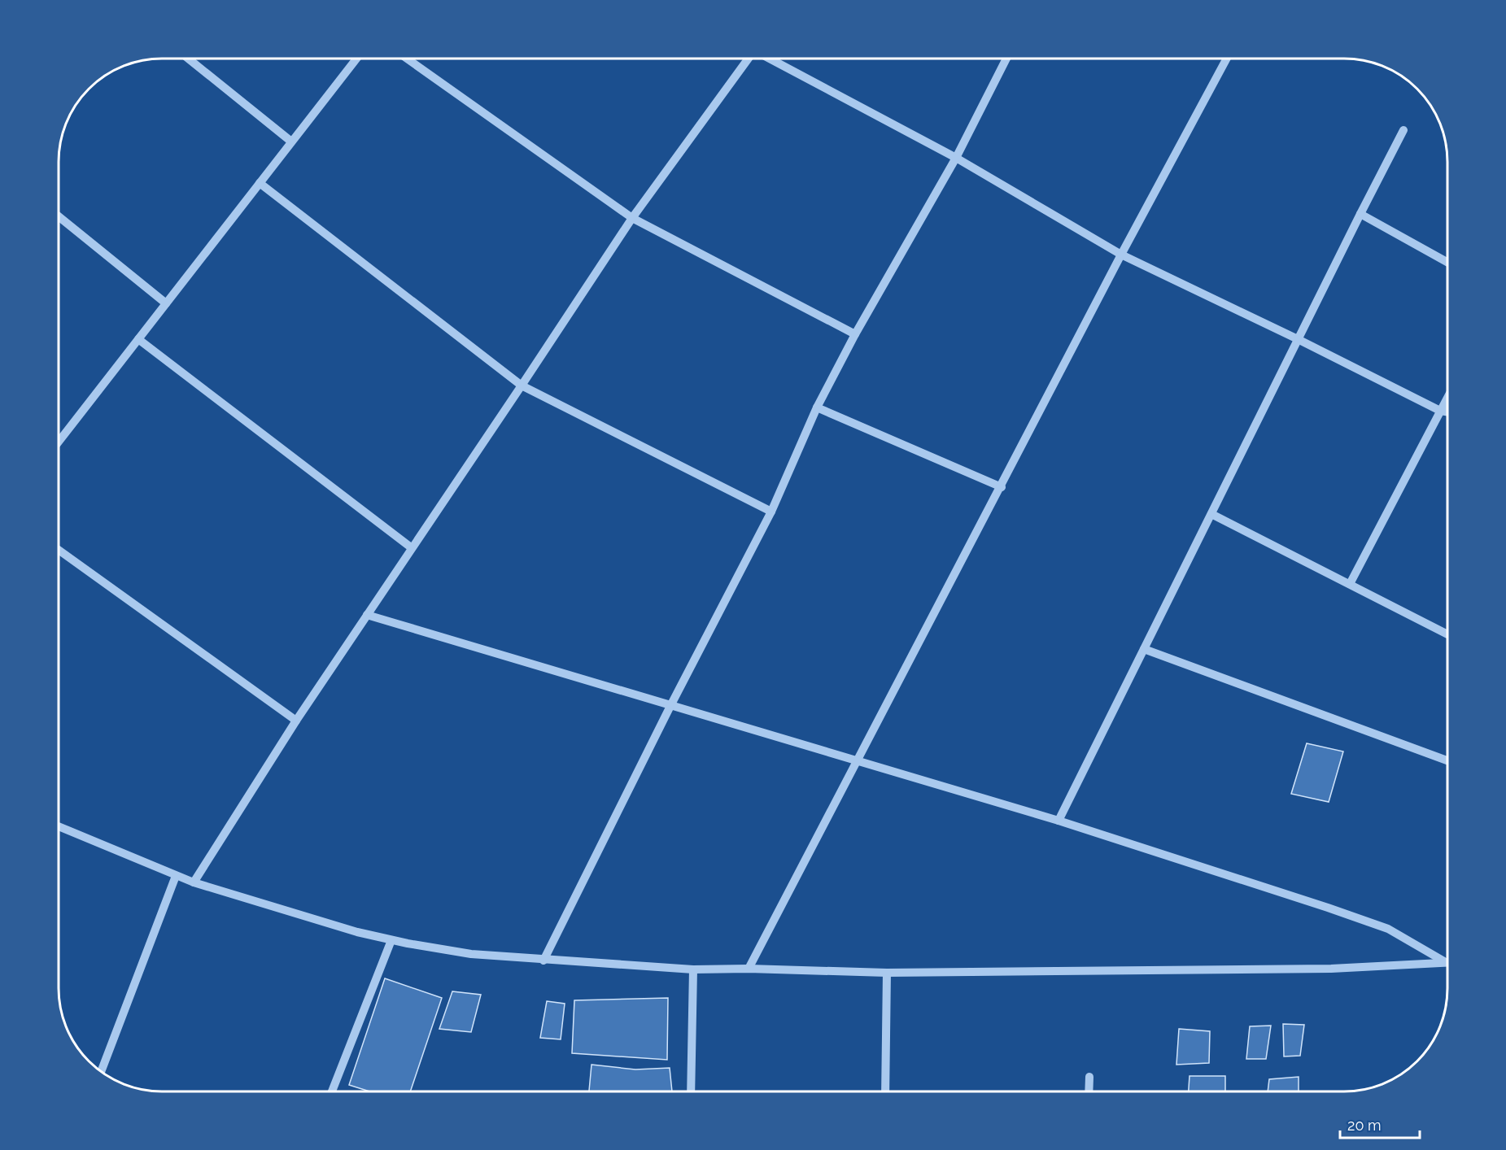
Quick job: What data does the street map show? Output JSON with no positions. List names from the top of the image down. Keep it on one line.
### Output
{"scale_bar":"20 m"}
